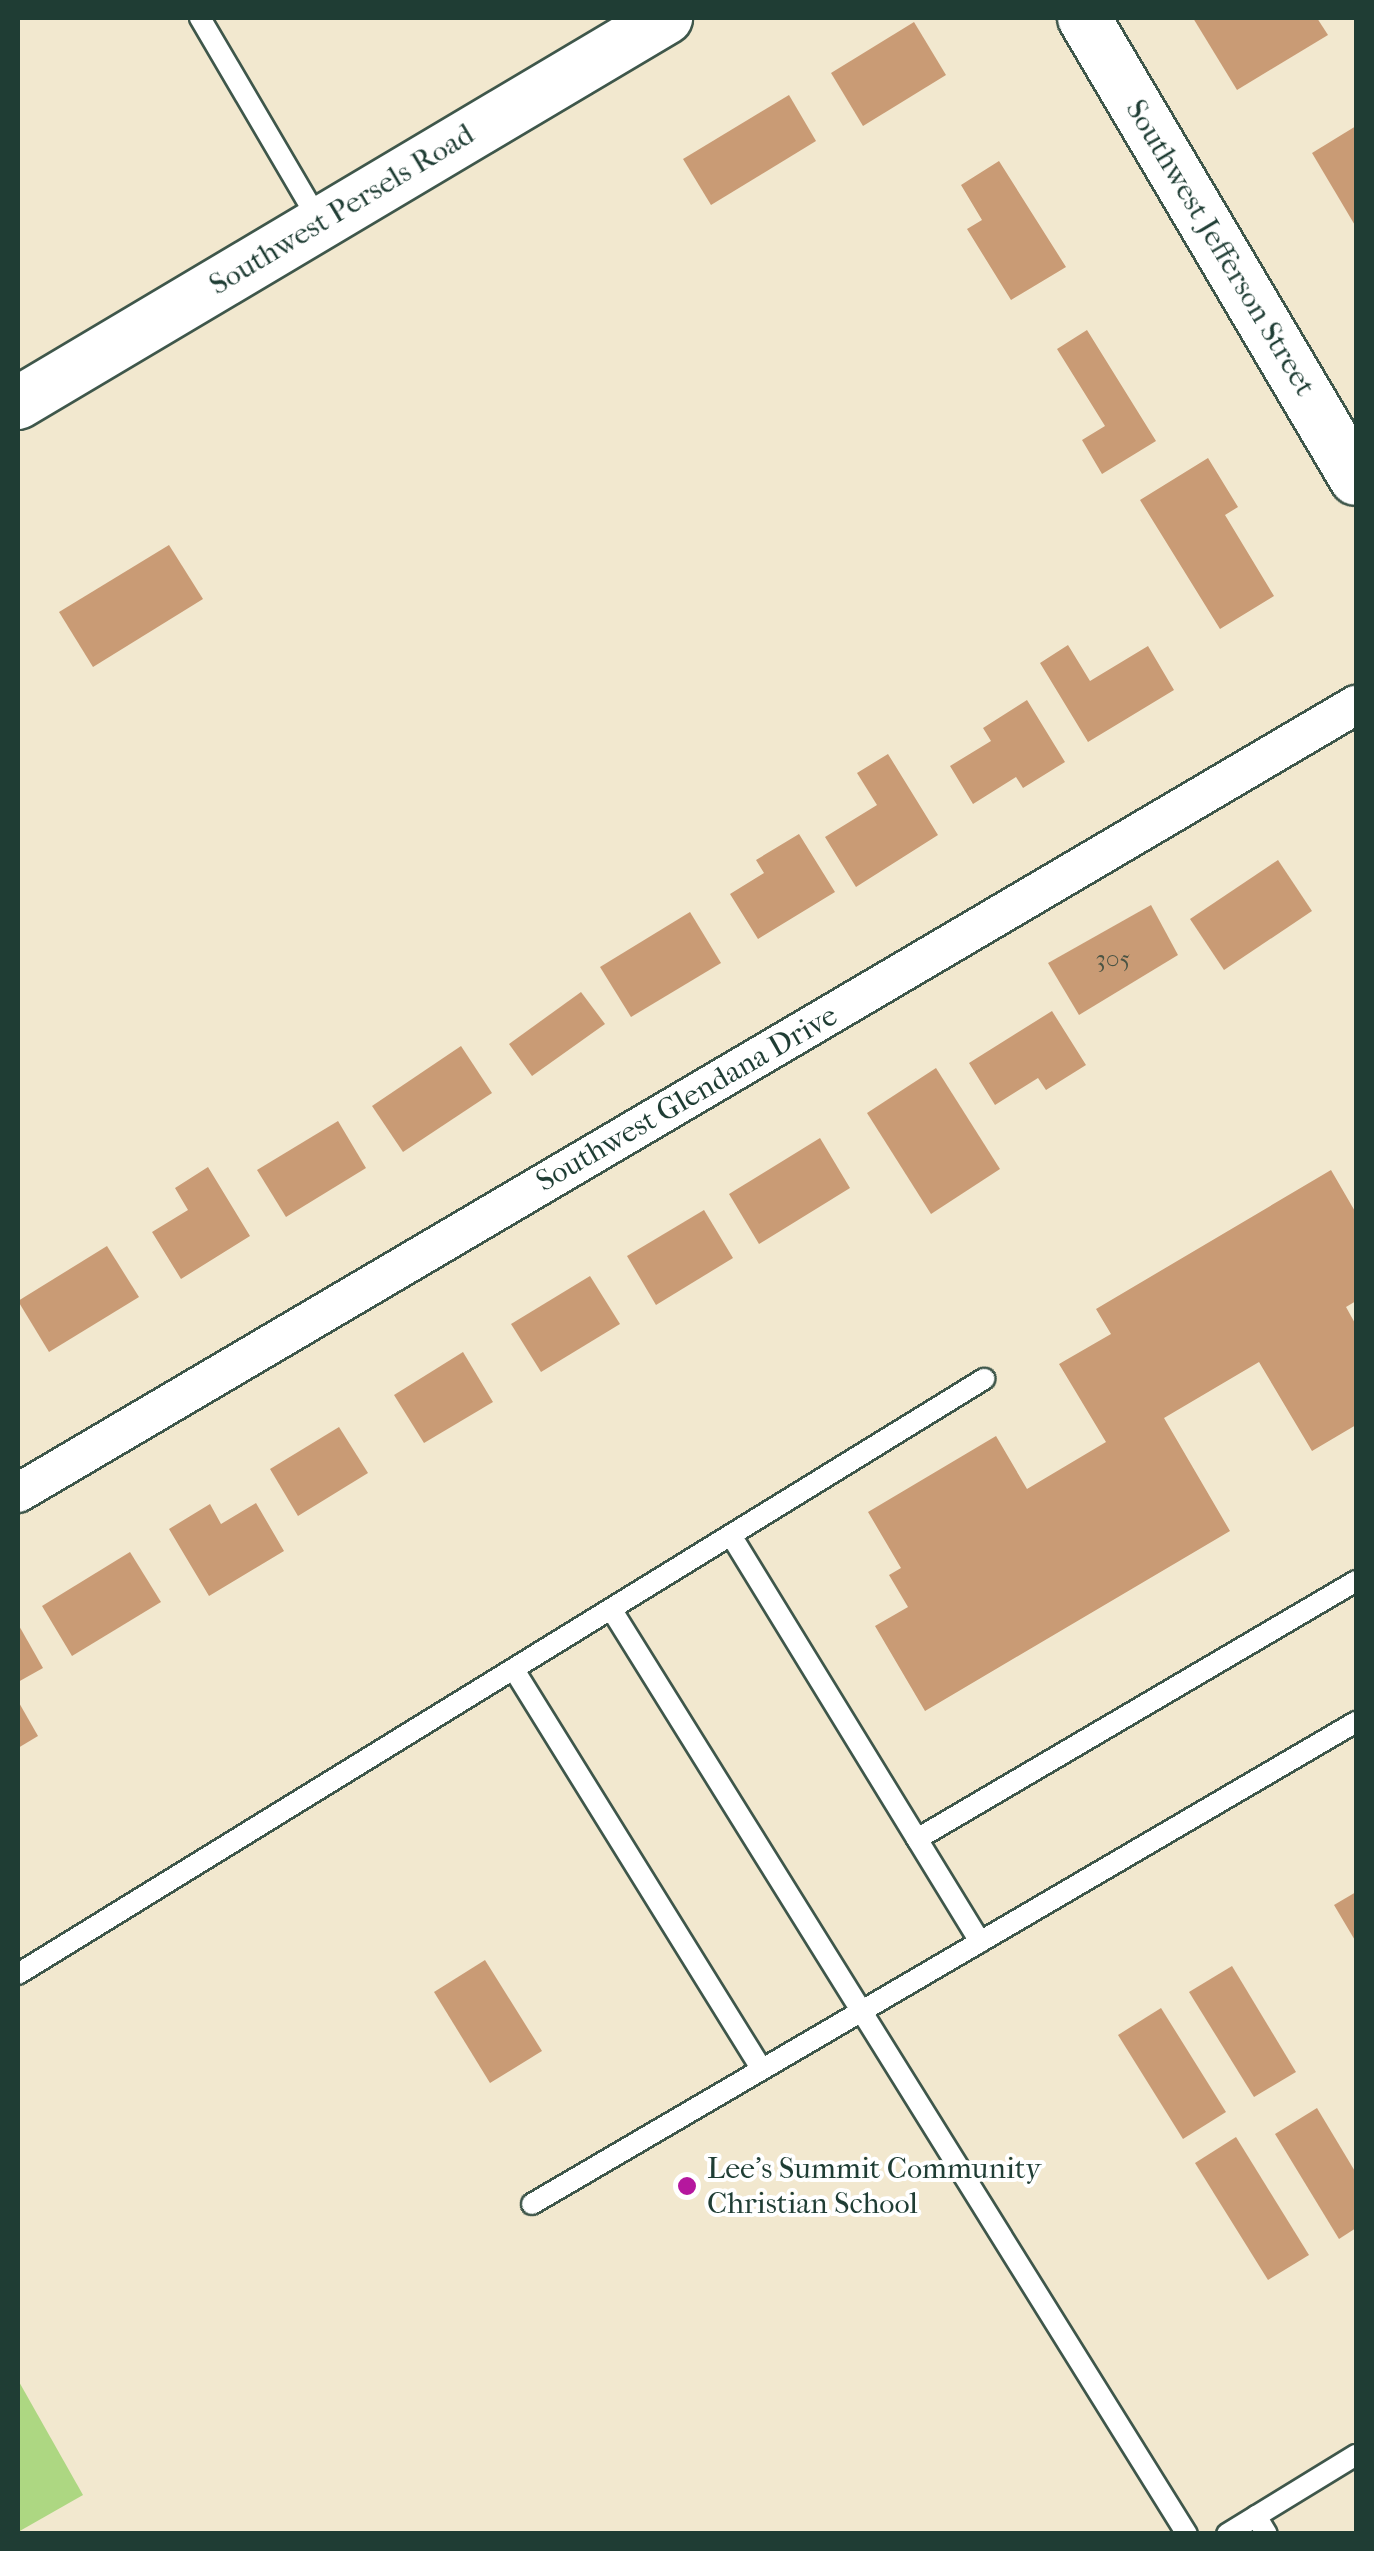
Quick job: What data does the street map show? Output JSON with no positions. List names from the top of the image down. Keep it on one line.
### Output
{"streets":{"street":["Southwest Persels Road","Southwest Jefferson Street","Southwest Glendana Drive"]},"places":["Lee's Summit Community Christian School"],"house_numbers":["305"]}
